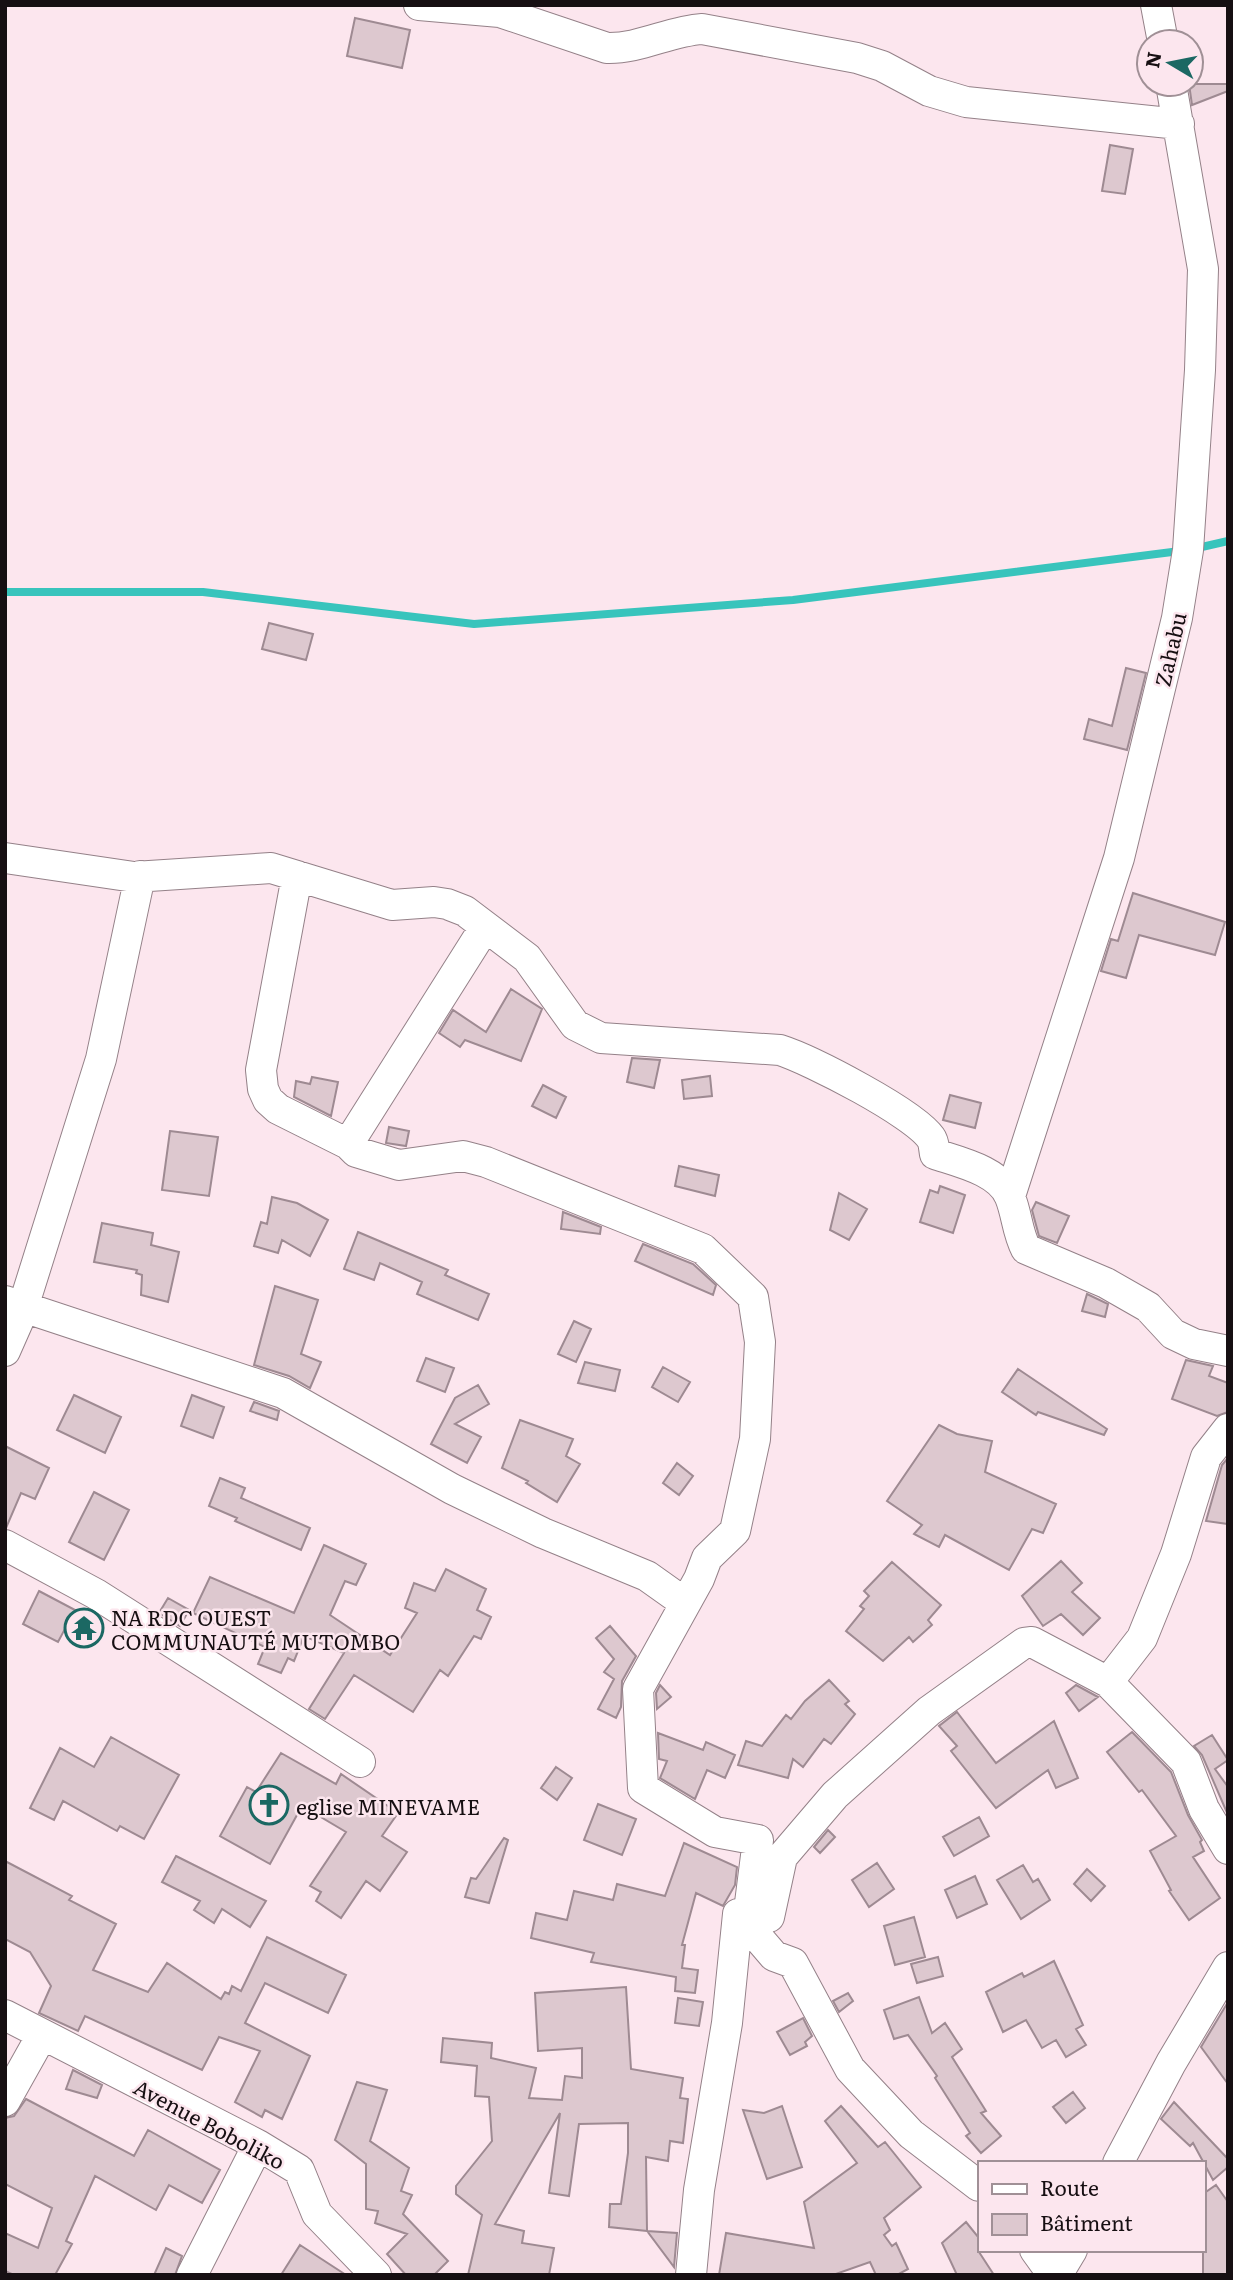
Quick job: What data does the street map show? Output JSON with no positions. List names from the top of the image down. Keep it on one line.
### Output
{"streets":{"street":["Zahabu","Avenue Boboliko"]},"places":{"temple":["NA RDC OUEST COMMUNAUTÉ MUTOMBO"],"church":["eglise MINEVAME"]},"legend":["Route","Bâtiment"],"north":"left"}
